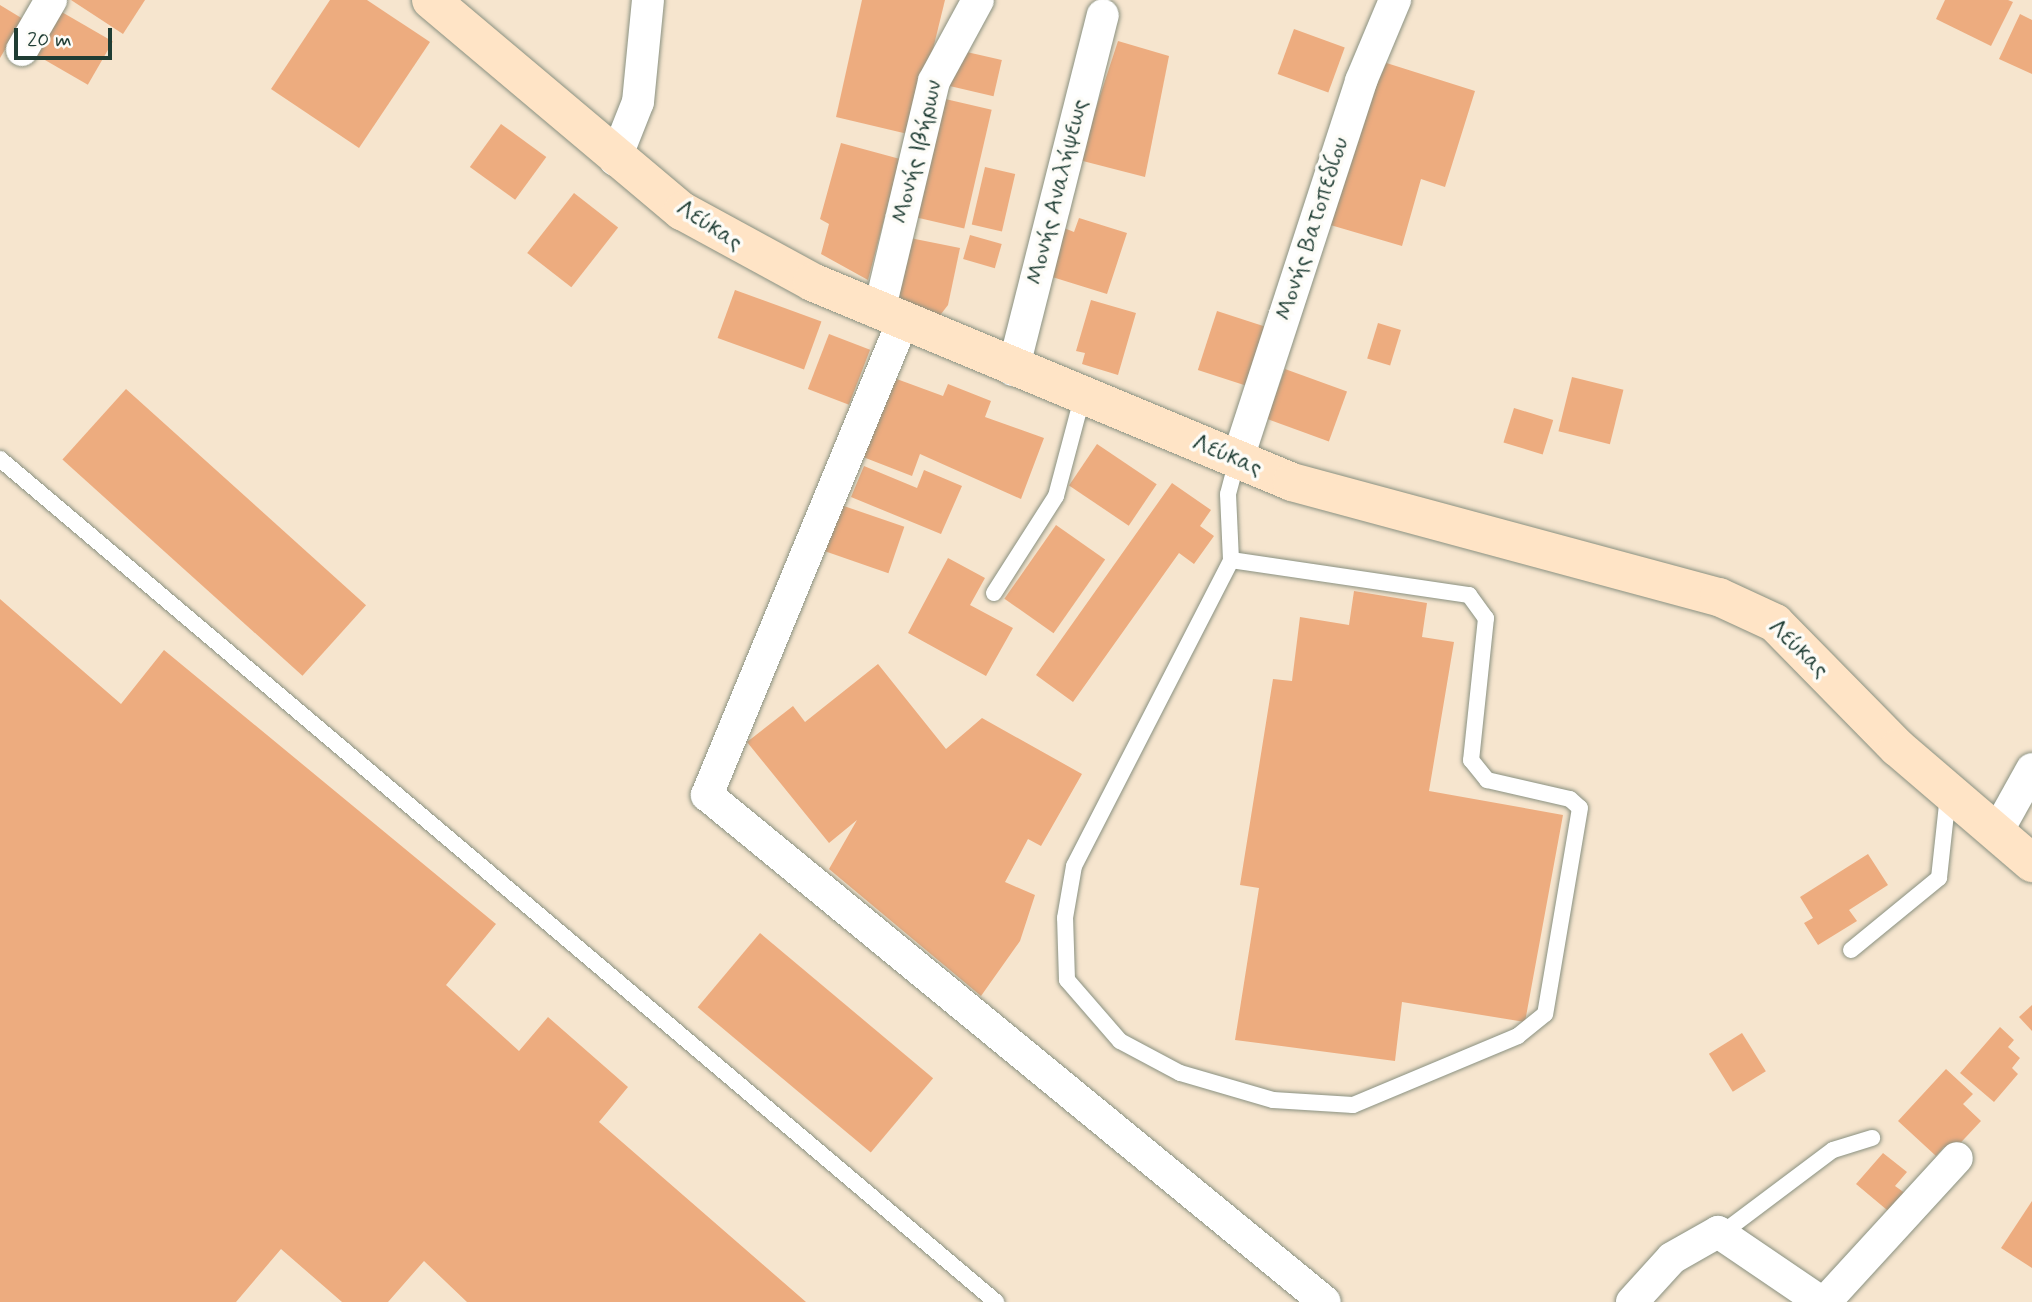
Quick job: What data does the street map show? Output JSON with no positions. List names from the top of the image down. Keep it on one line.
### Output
{"streets":{"street":["Μονής Ιβήρων","Μονής Αναλήψεως","Λεύκας","Μονής Βατοπεδίου"]},"crossings":[["Μονής Ιβήρων","Λεύκας"],["Μονής Αναλήψεως","Λεύκας"],["Λεύκας","Μονής Βατοπεδίου"]],"scale_bar":"20 m"}
